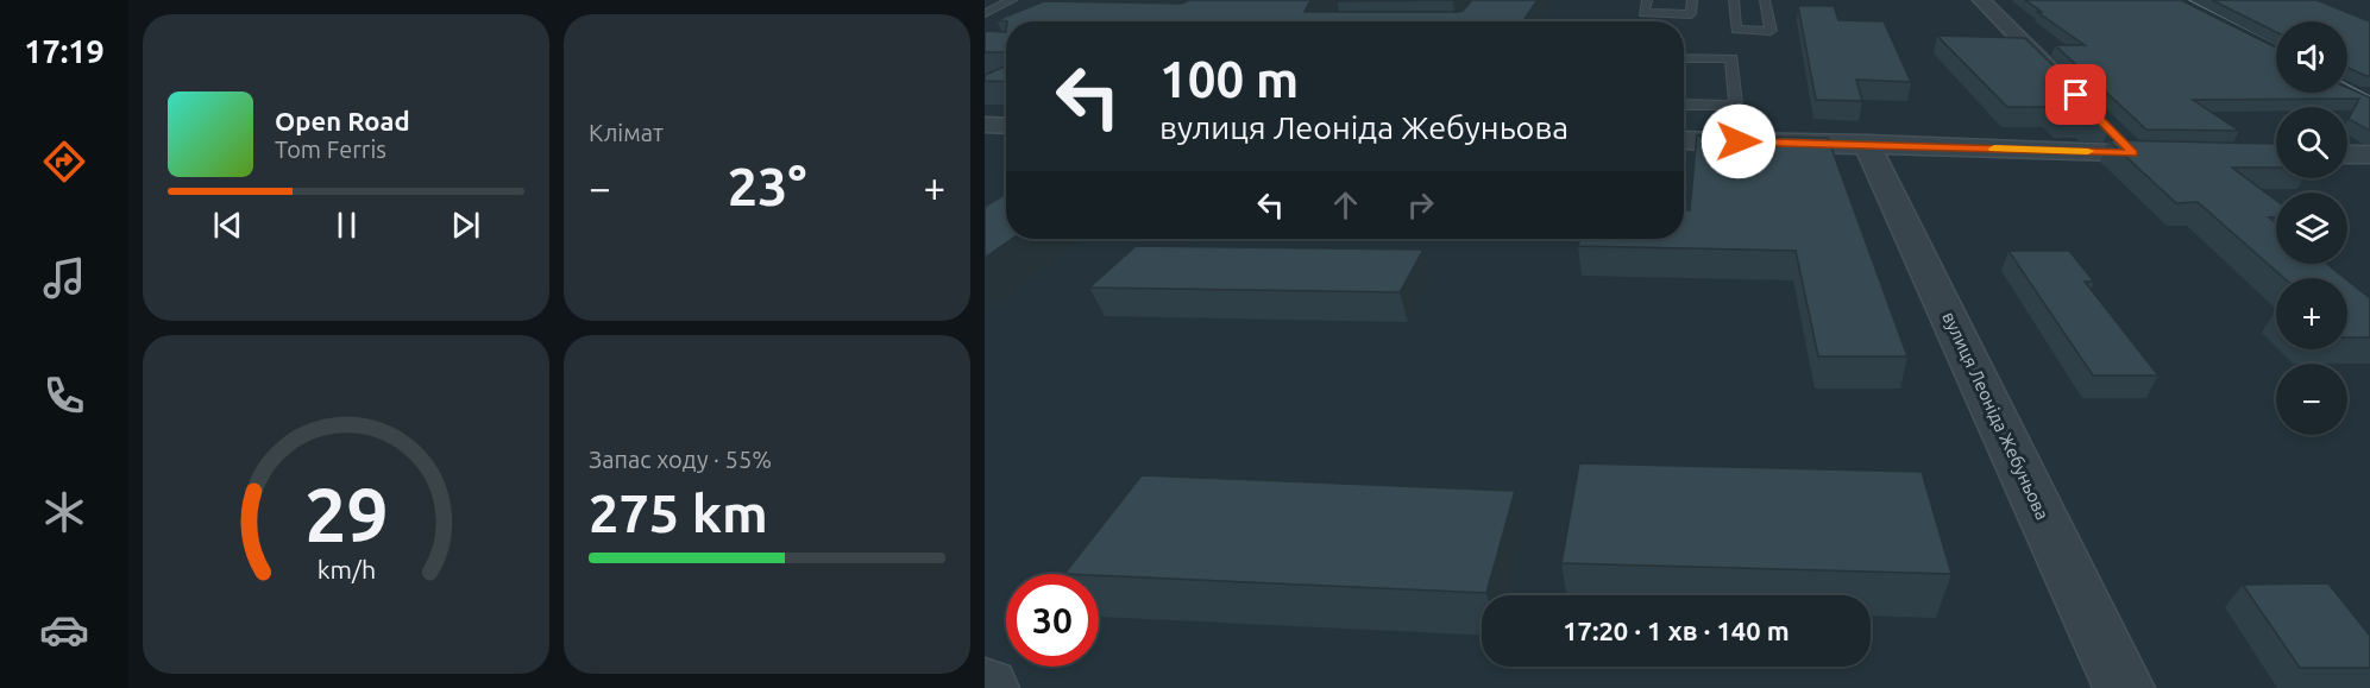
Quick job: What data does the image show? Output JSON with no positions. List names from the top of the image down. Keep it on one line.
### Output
{"streets":{"street":["вулиця Леоніда Жебуньова"]},"page":{"tabs":"17:19","tile":["Клімат",["Запас ходу · 55%","275 km"]],"map_buttons":["+","−"],"turn":["100 m","вулиця Леоніда Жебуньова"],"song":["Open Road","Tom Ferris"],"heat":["−","23°","+"],"limit":"30","trip":"17:20 · 1 хв · 140 m","gauge":["29","km/h"]}}
